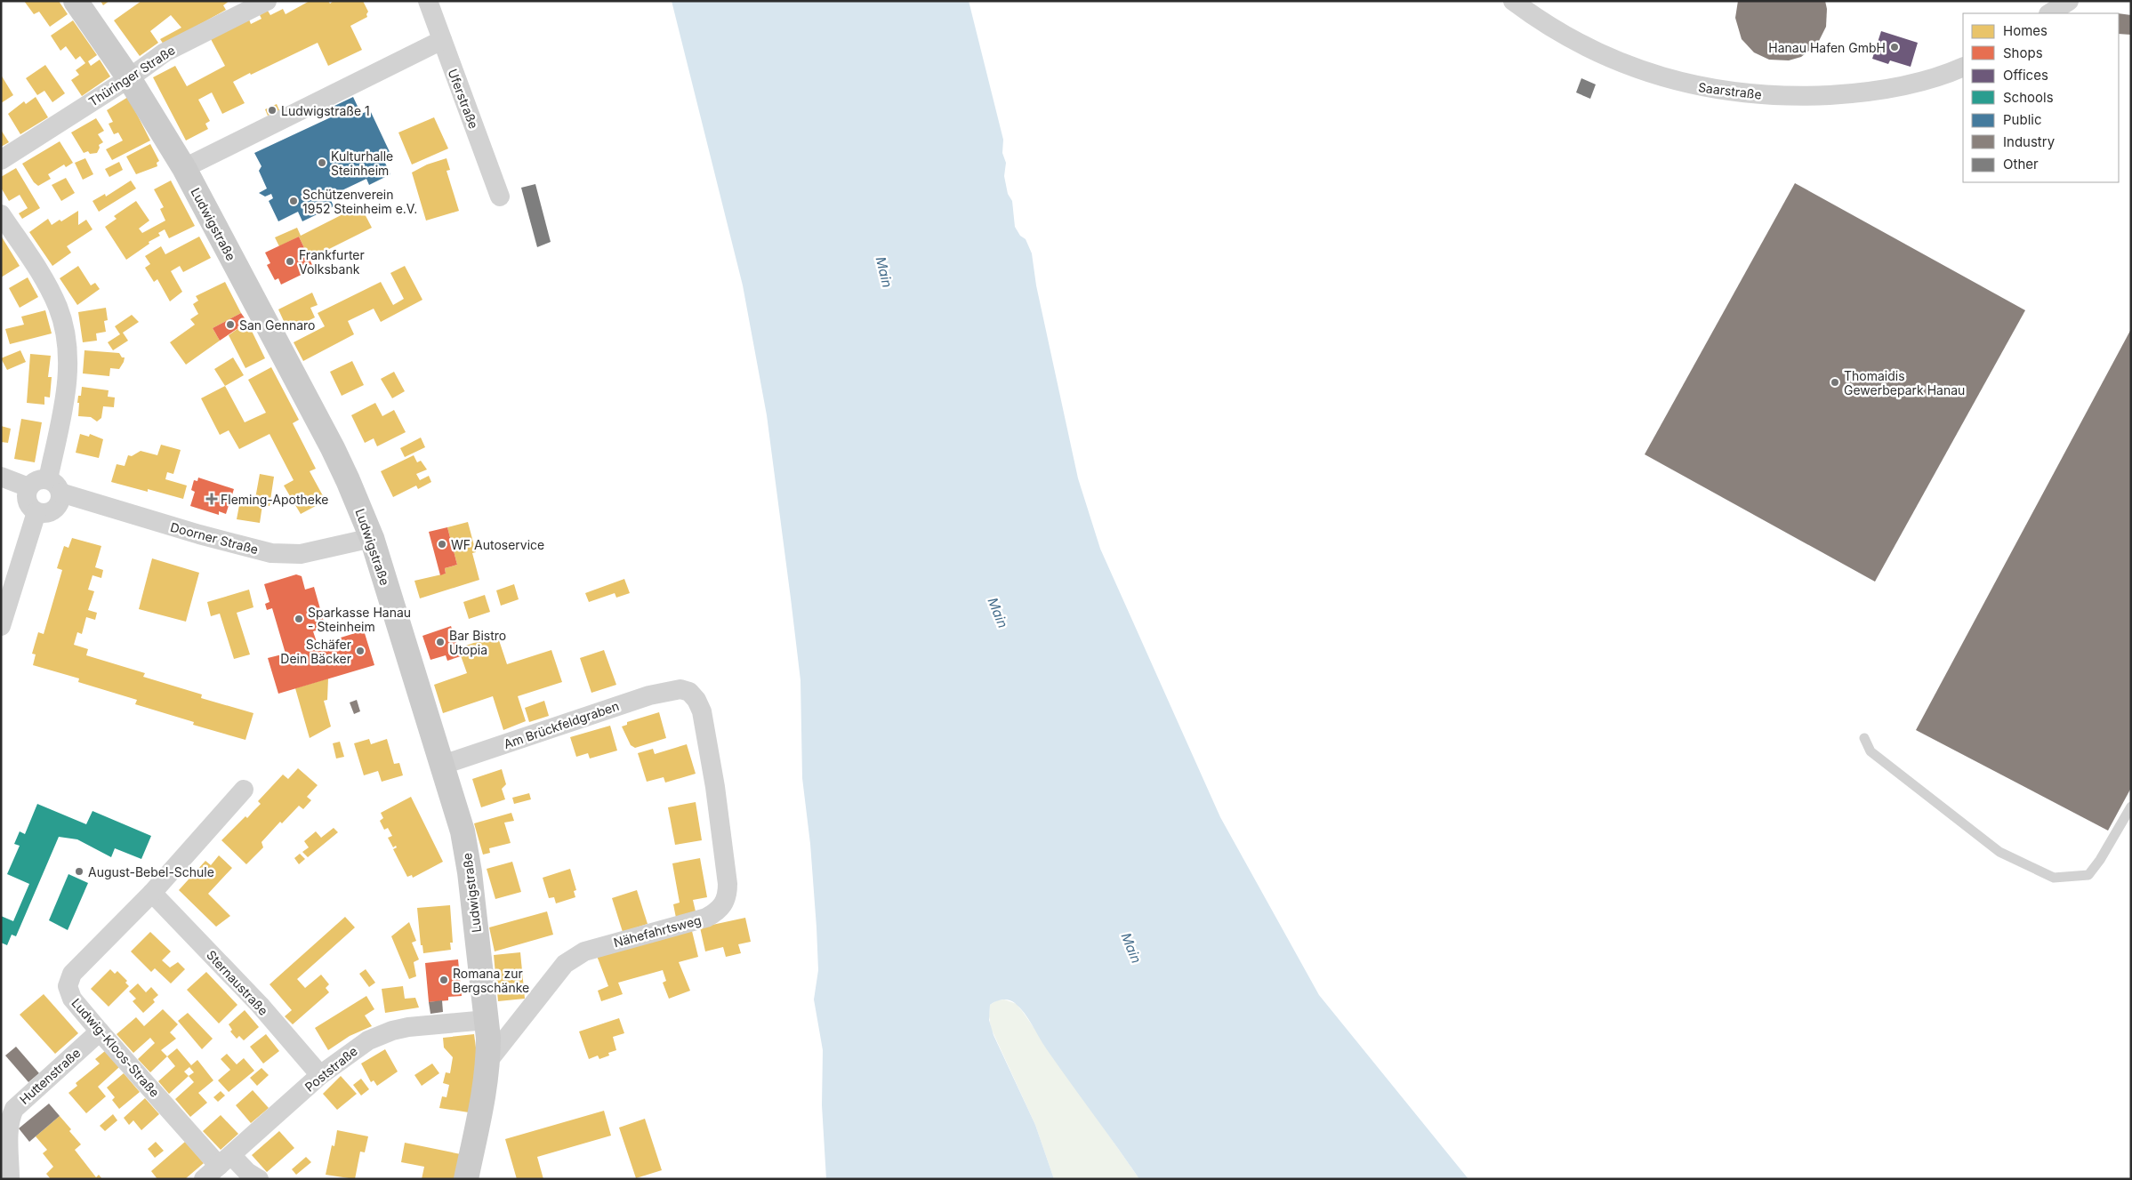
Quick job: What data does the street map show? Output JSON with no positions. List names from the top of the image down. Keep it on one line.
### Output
{"streets":{"main road":["Ludwigstraße"],"street":["Thüringer Straße","Saarstraße","Uferstraße","Doorner Straße","Am Brückfeldgraben","Nähefahrtsweg","Sternaustraße","Ludwig-Kloos-Straße","Poststraße","Huttenstraße"]},"crossings":[["Thüringer Straße","Ludwigstraße"],["Ludwigstraße","Doorner Straße"],["Ludwigstraße","Am Brückfeldgraben"],["Ludwigstraße","Nähefahrtsweg"],["Ludwigstraße","Poststraße"],["Am Brückfeldgraben","Nähefahrtsweg"],["Sternaustraße","Ludwig-Kloos-Straße"],["Sternaustraße","Poststraße"],["Ludwig-Kloos-Straße","Poststraße"],["Ludwig-Kloos-Straße","Huttenstraße"]],"water":["Main"],"places":{"other":["Hanau Hafen GmbH","Ludwigstraße 1","Kulturhalle Steinheim","Schützenverein 1952 Steinheim e.V.","Frankfurter Volksbank","San Gennaro","Thomaidis Gewerbepark Hanau","WF Autoservice","Sparkasse Hanau - Steinheim","Bar Bistro Utopia","Schäfer Dein Bäcker","August-Bebel-Schule","Romana zur Bergschänke"],"health":["Fleming-Apotheke"]},"legend":["Homes","Shops","Offices","Schools","Public","Industry","Other"]}
